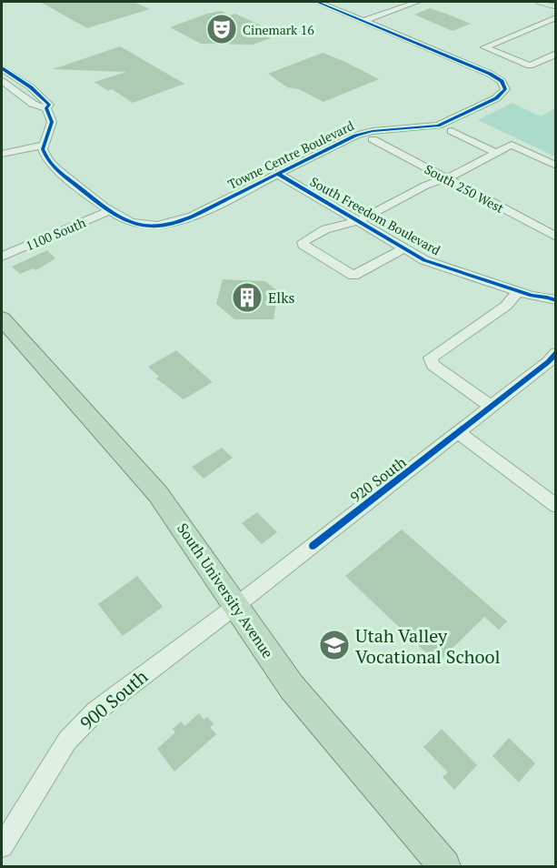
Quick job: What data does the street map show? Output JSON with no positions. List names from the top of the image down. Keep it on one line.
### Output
{"streets":{"highway":["South University Avenue"],"street":["Towne Centre Boulevard","South 250 West","South Freedom Boulevard","1100 South","920 South","900 South"]},"crossings":[["Towne Centre Boulevard","South Freedom Boulevard"],["Towne Centre Boulevard","1100 South"],["920 South","South University Avenue"],["920 South","900 South"],["South University Avenue","900 South"]],"places":{"theatre":["Cinemark 16"],"building":["Elks"],"school or university":["Utah Valley Vocational School"]}}
